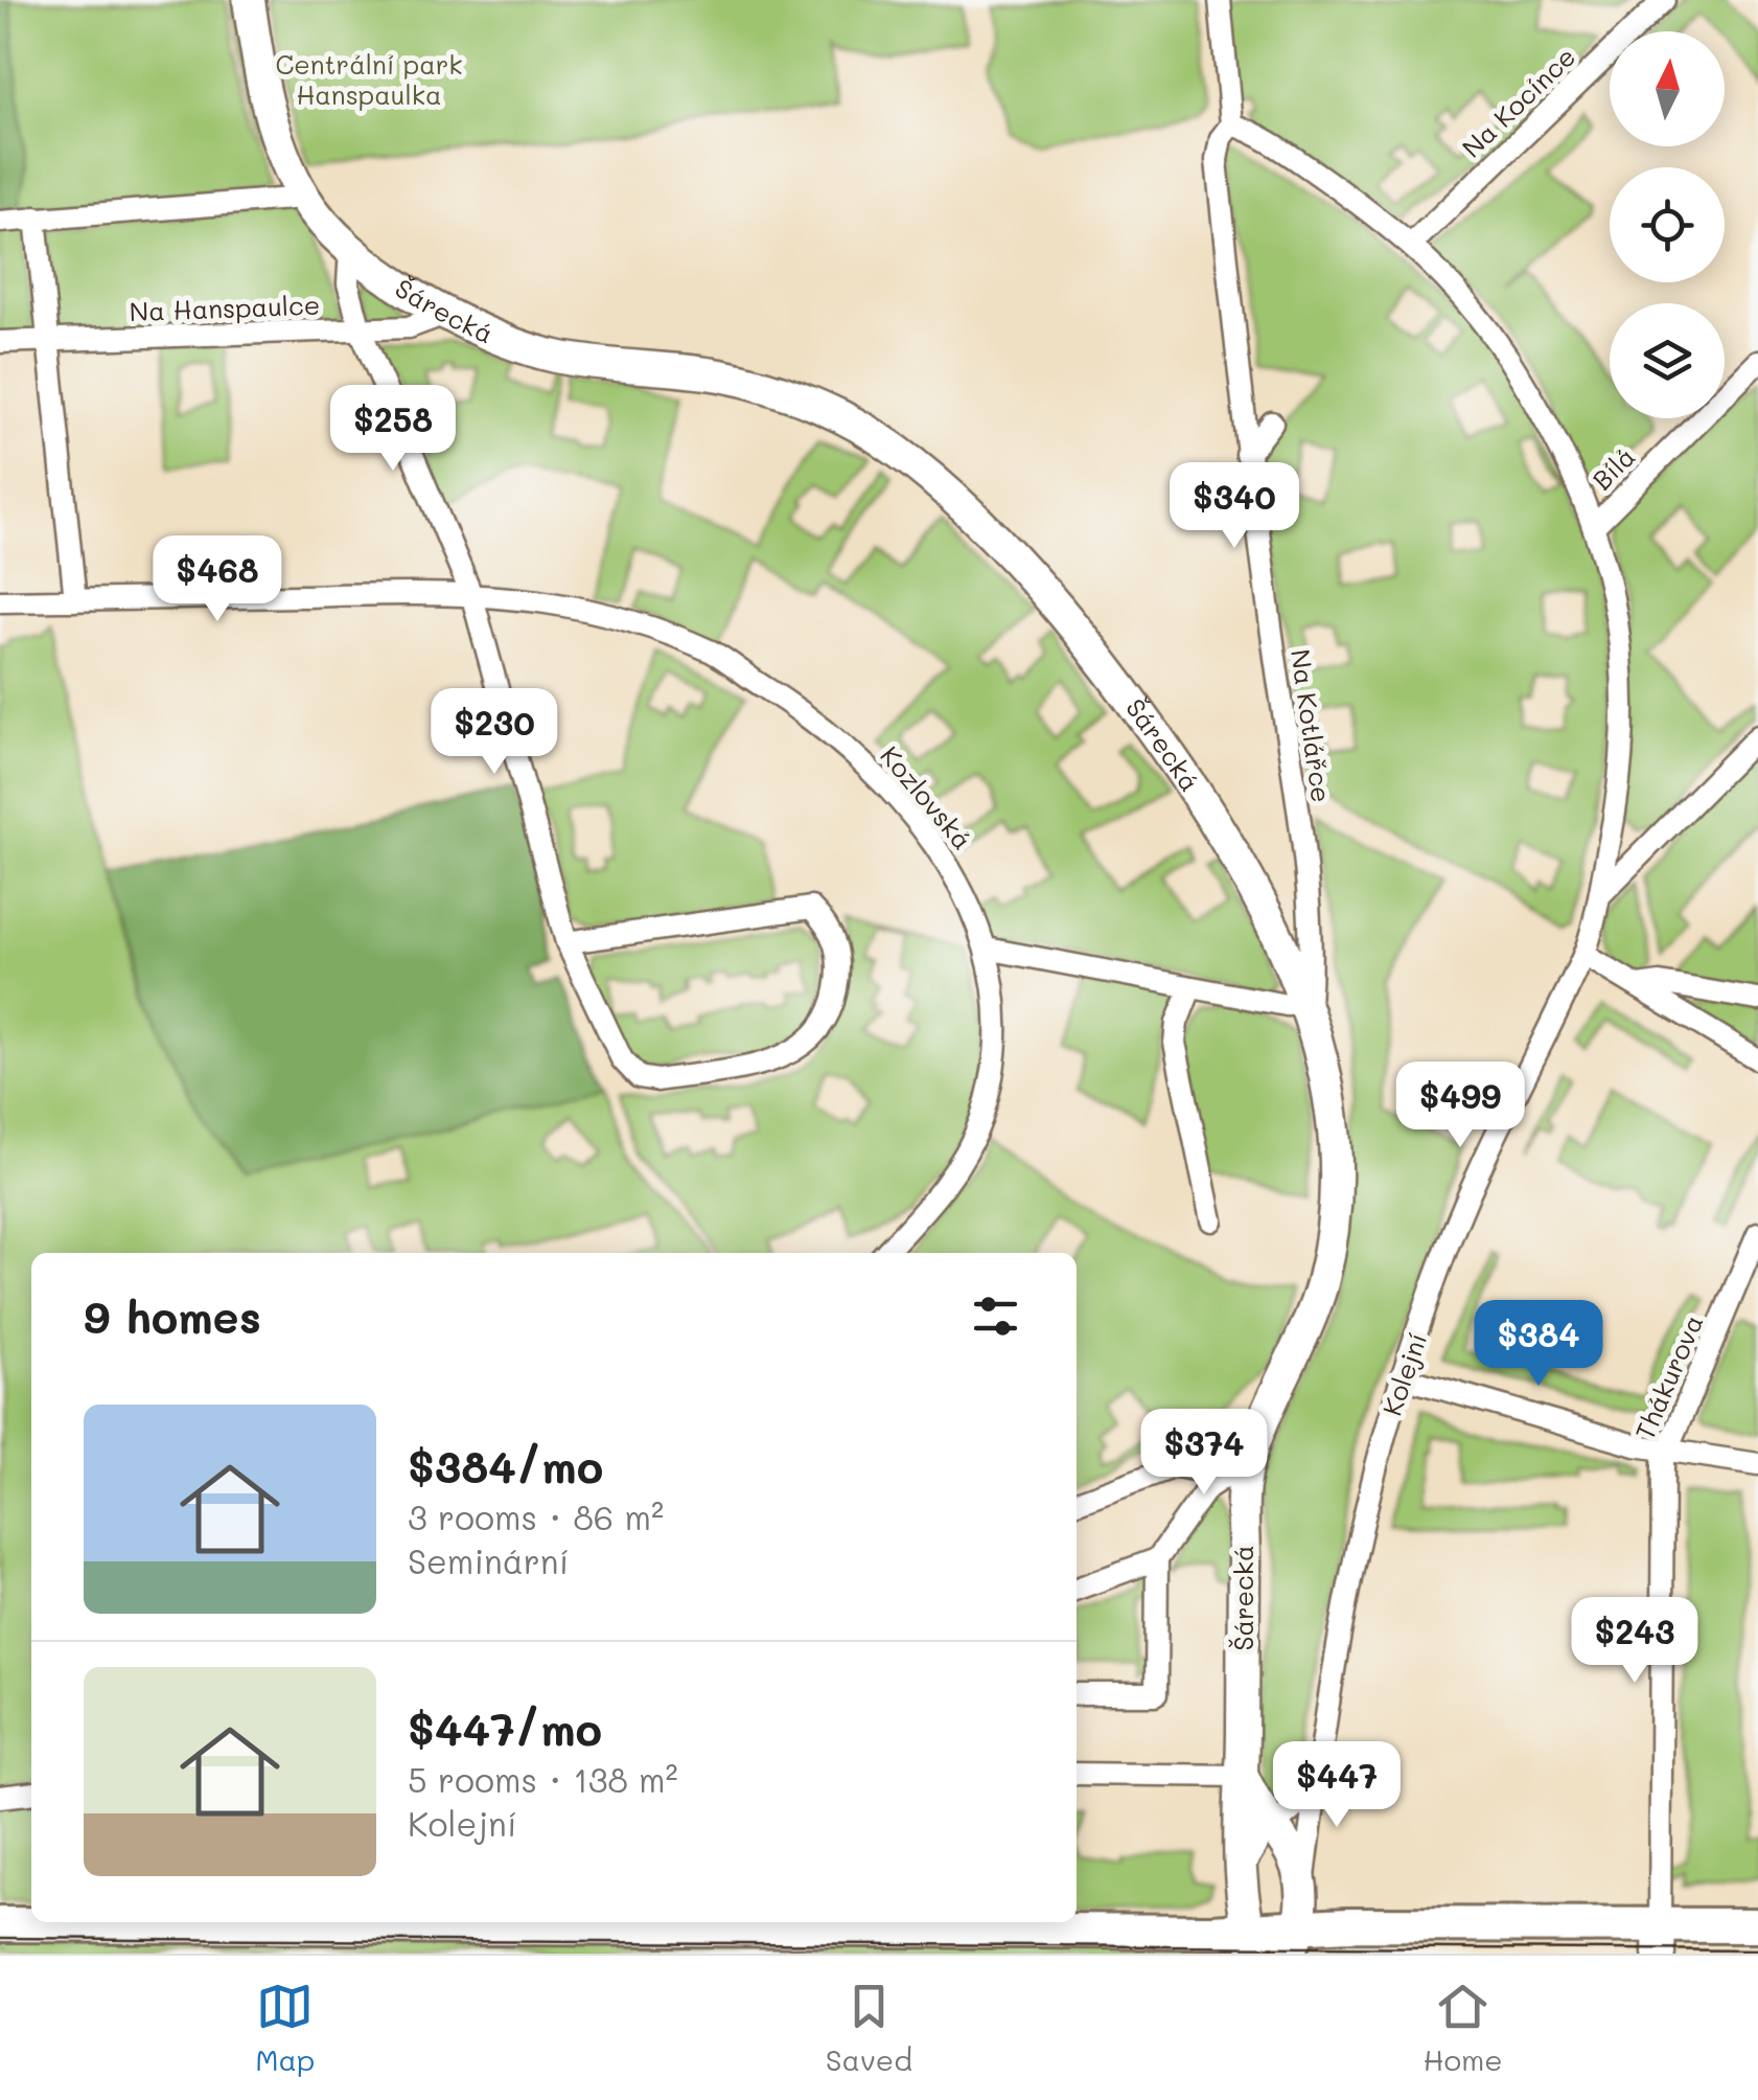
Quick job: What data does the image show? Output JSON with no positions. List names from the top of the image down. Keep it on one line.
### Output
{"streets":{"street":["Na Kocínce","Na Hanspaulce","Šárecká","Bílá","Na Kotlářce","Kozlovská","Kolejní","Thákurova"]},"crossings":[["Na Hanspaulce","Šárecká"],["Šárecká","Na Kotlářce"]],"parks":["Centrální park Hanspaulka"],"north":"top","page":{"price":["$258","$340","$468","$230","$499","$384","$374","$243","$447"],"heading":"9 homes","list":[{"name":"$384/mo","note":"3 rooms · 86 m² · Seminární"},{"name":"$447/mo","note":"5 rooms · 138 m² · Kolejní"}],"tabs":["Map","Saved","Home"]}}
